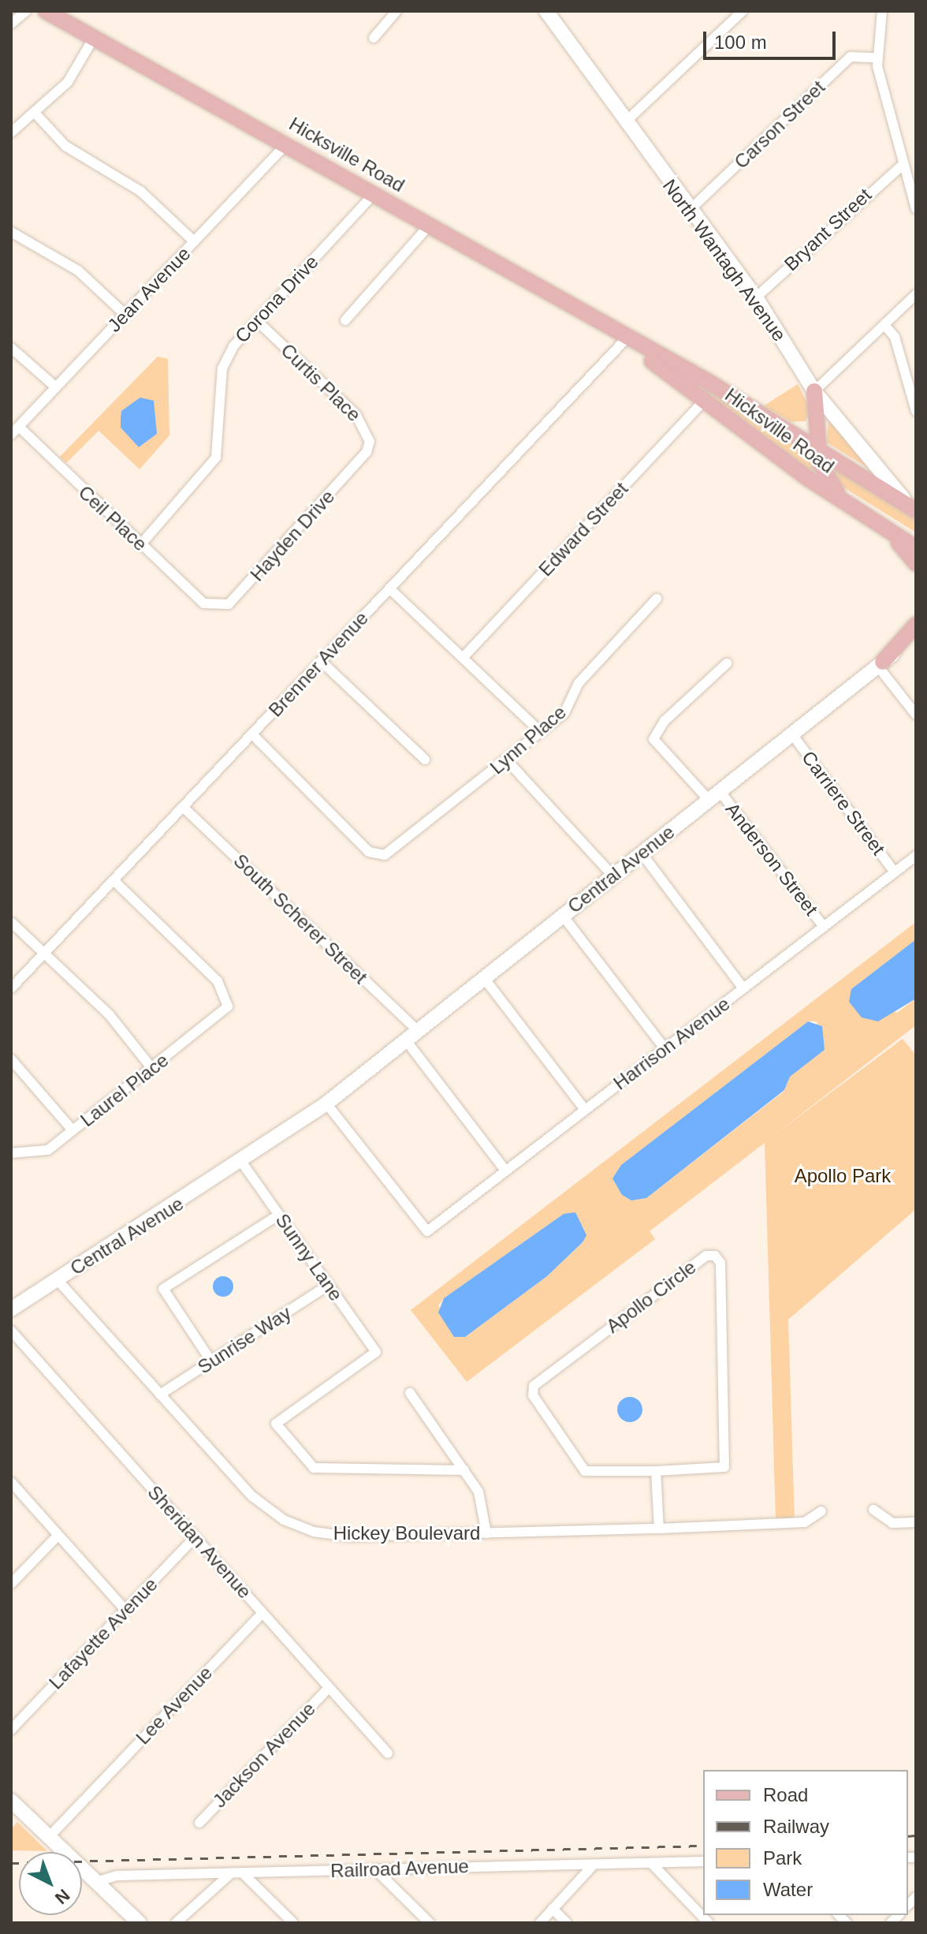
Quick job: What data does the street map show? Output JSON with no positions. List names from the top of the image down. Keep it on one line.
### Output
{"streets":{"main road":["Hicksville Road","North Wantagh Avenue","Central Avenue"],"street":["Carson Street","Bryant Street","Jean Avenue","Corona Drive","Curtis Place","Ceil Place","Edward Street","Hayden Drive","Brenner Avenue","Lynn Place","Carriere Street","Anderson Street","South Scherer Street","Harrison Avenue","Laurel Place","Sunny Lane","Apollo Circle","Sunrise Way","Hickey Boulevard","Sheridan Avenue","Lafayette Avenue","Lee Avenue","Jackson Avenue","Railroad Avenue"]},"crossings":[["Carson Street","North Wantagh Avenue"],["Hicksville Road","North Wantagh Avenue"],["Hicksville Road","Jean Avenue"],["Hicksville Road","Corona Drive"],["Hicksville Road","Edward Street"],["Hicksville Road","Brenner Avenue"],["Bryant Street","North Wantagh Avenue"],["Jean Avenue","Ceil Place"],["Corona Drive","Curtis Place"],["Corona Drive","Ceil Place"],["Curtis Place","Hayden Drive"],["Ceil Place","Hayden Drive"],["Brenner Avenue","Lynn Place"],["Brenner Avenue","South Scherer Street"],["Brenner Avenue","Laurel Place"],["Carriere Street","Central Avenue"],["Carriere Street","Harrison Avenue"],["Anderson Street","Central Avenue"],["Anderson Street","Harrison Avenue"],["Central Avenue","South Scherer Street"],["Central Avenue","Harrison Avenue"],["Central Avenue","Sunny Lane"],["Central Avenue","Hickey Boulevard"],["South Scherer Street","Harrison Avenue"],["Sunny Lane","Sunrise Way"],["Sunrise Way","Hickey Boulevard"],["Sheridan Avenue","Lafayette Avenue"],["Sheridan Avenue","Lee Avenue"],["Sheridan Avenue","Jackson Avenue"]],"parks":["Apollo Park"],"legend":["Road","Railway","Park","Water"],"scale_bar":"100 m","north":"bottom right"}
